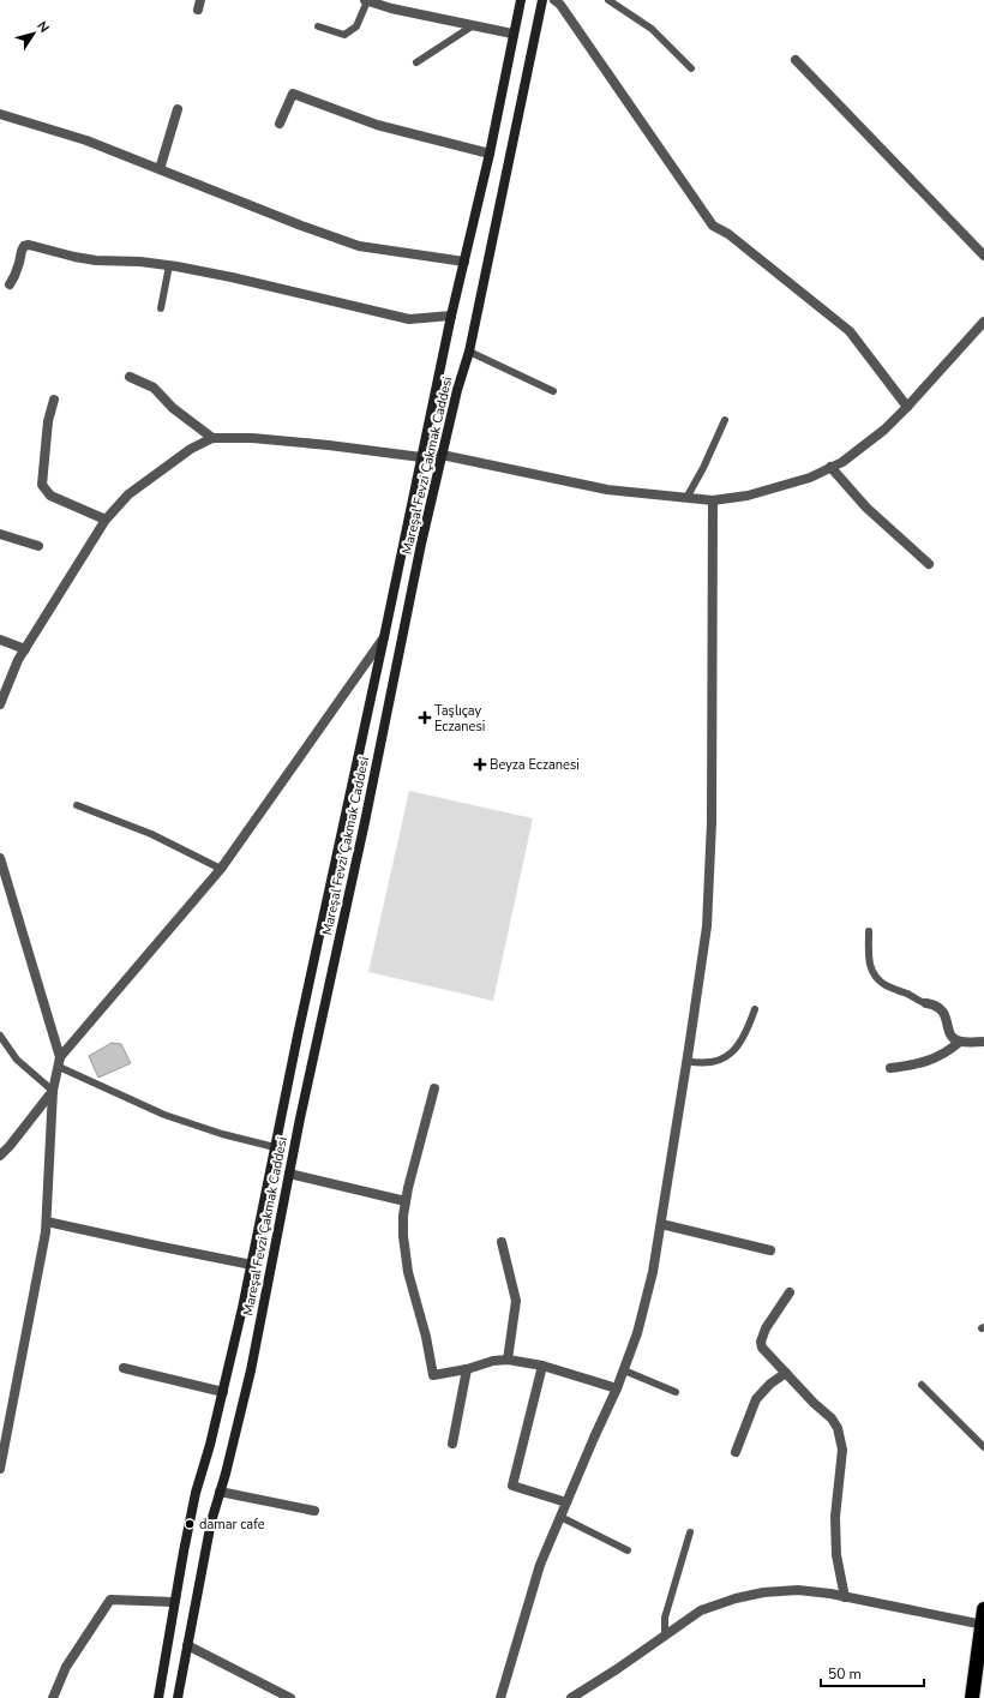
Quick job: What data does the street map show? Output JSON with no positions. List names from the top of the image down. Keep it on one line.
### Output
{"streets":{"street":["Mareşal Fevzi Çakmak Caddesi"]},"places":{"health":["Taşlıçay Eczanesi","Beyza Eczanesi"],"other":["damar cafe"]},"scale_bar":"50 m","north":"top right"}
